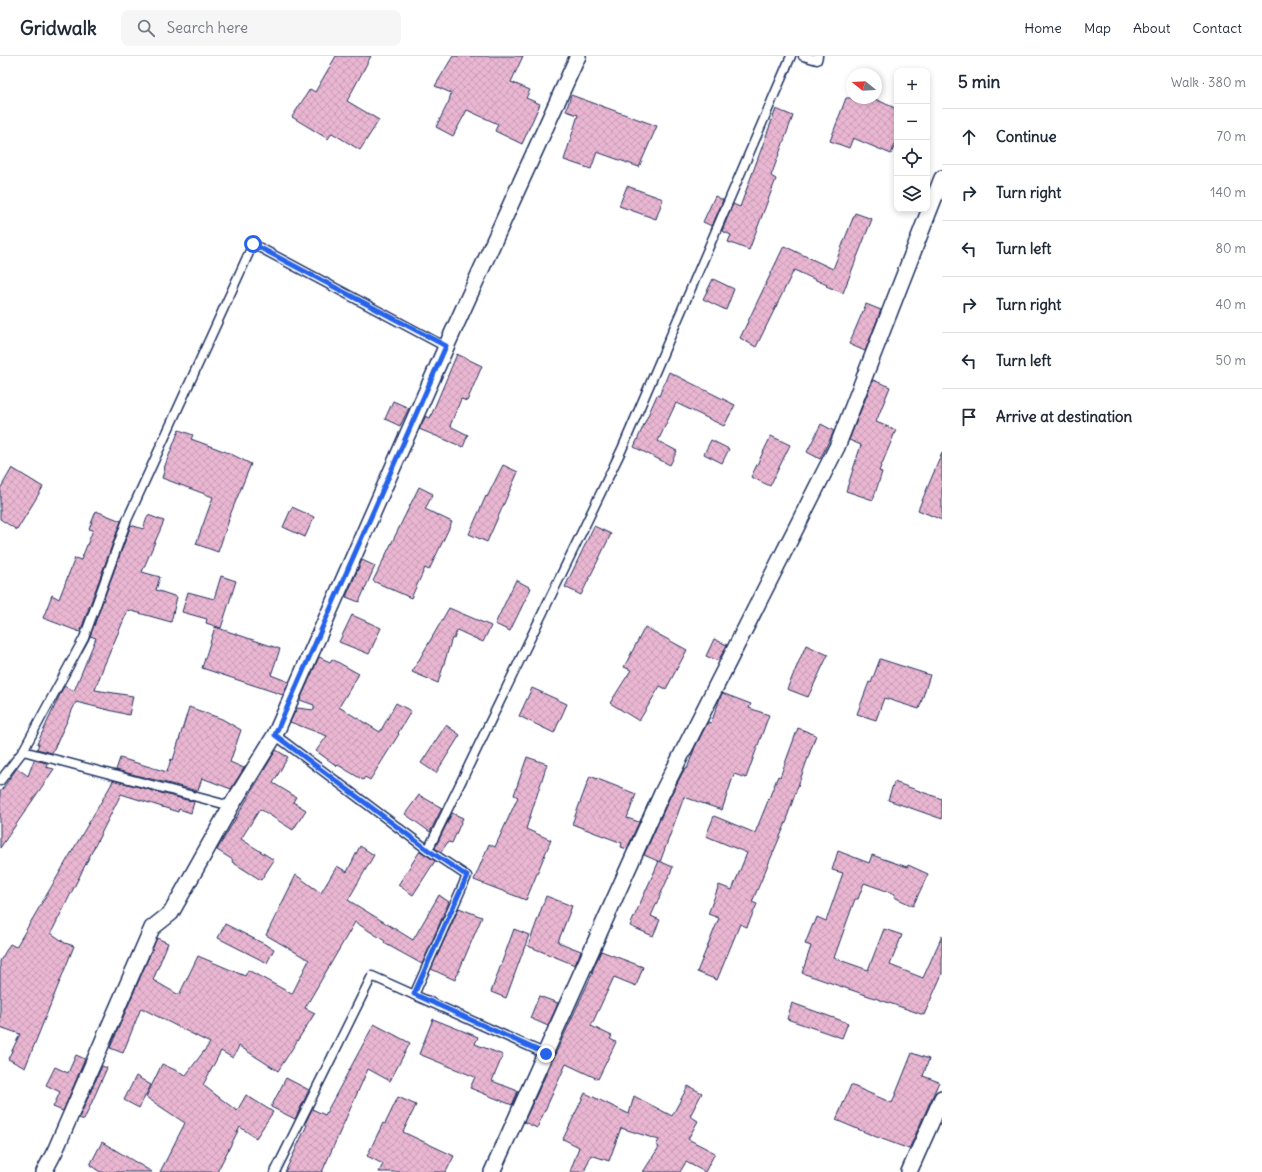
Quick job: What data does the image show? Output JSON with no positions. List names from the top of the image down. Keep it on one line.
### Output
{"north":"left","page":{"header":"Gridwalk","search":"Search here","nav":["Home","Map","About","Contact"],"heading":["5 min","Walk · 380 m"],"map_buttons":["+","−"],"list":[["Continue","70 m"],["Turn right","140 m"],["Turn left","80 m"],["Turn right","40 m"],["Turn left","50 m"],"Arrive at destination"]}}
